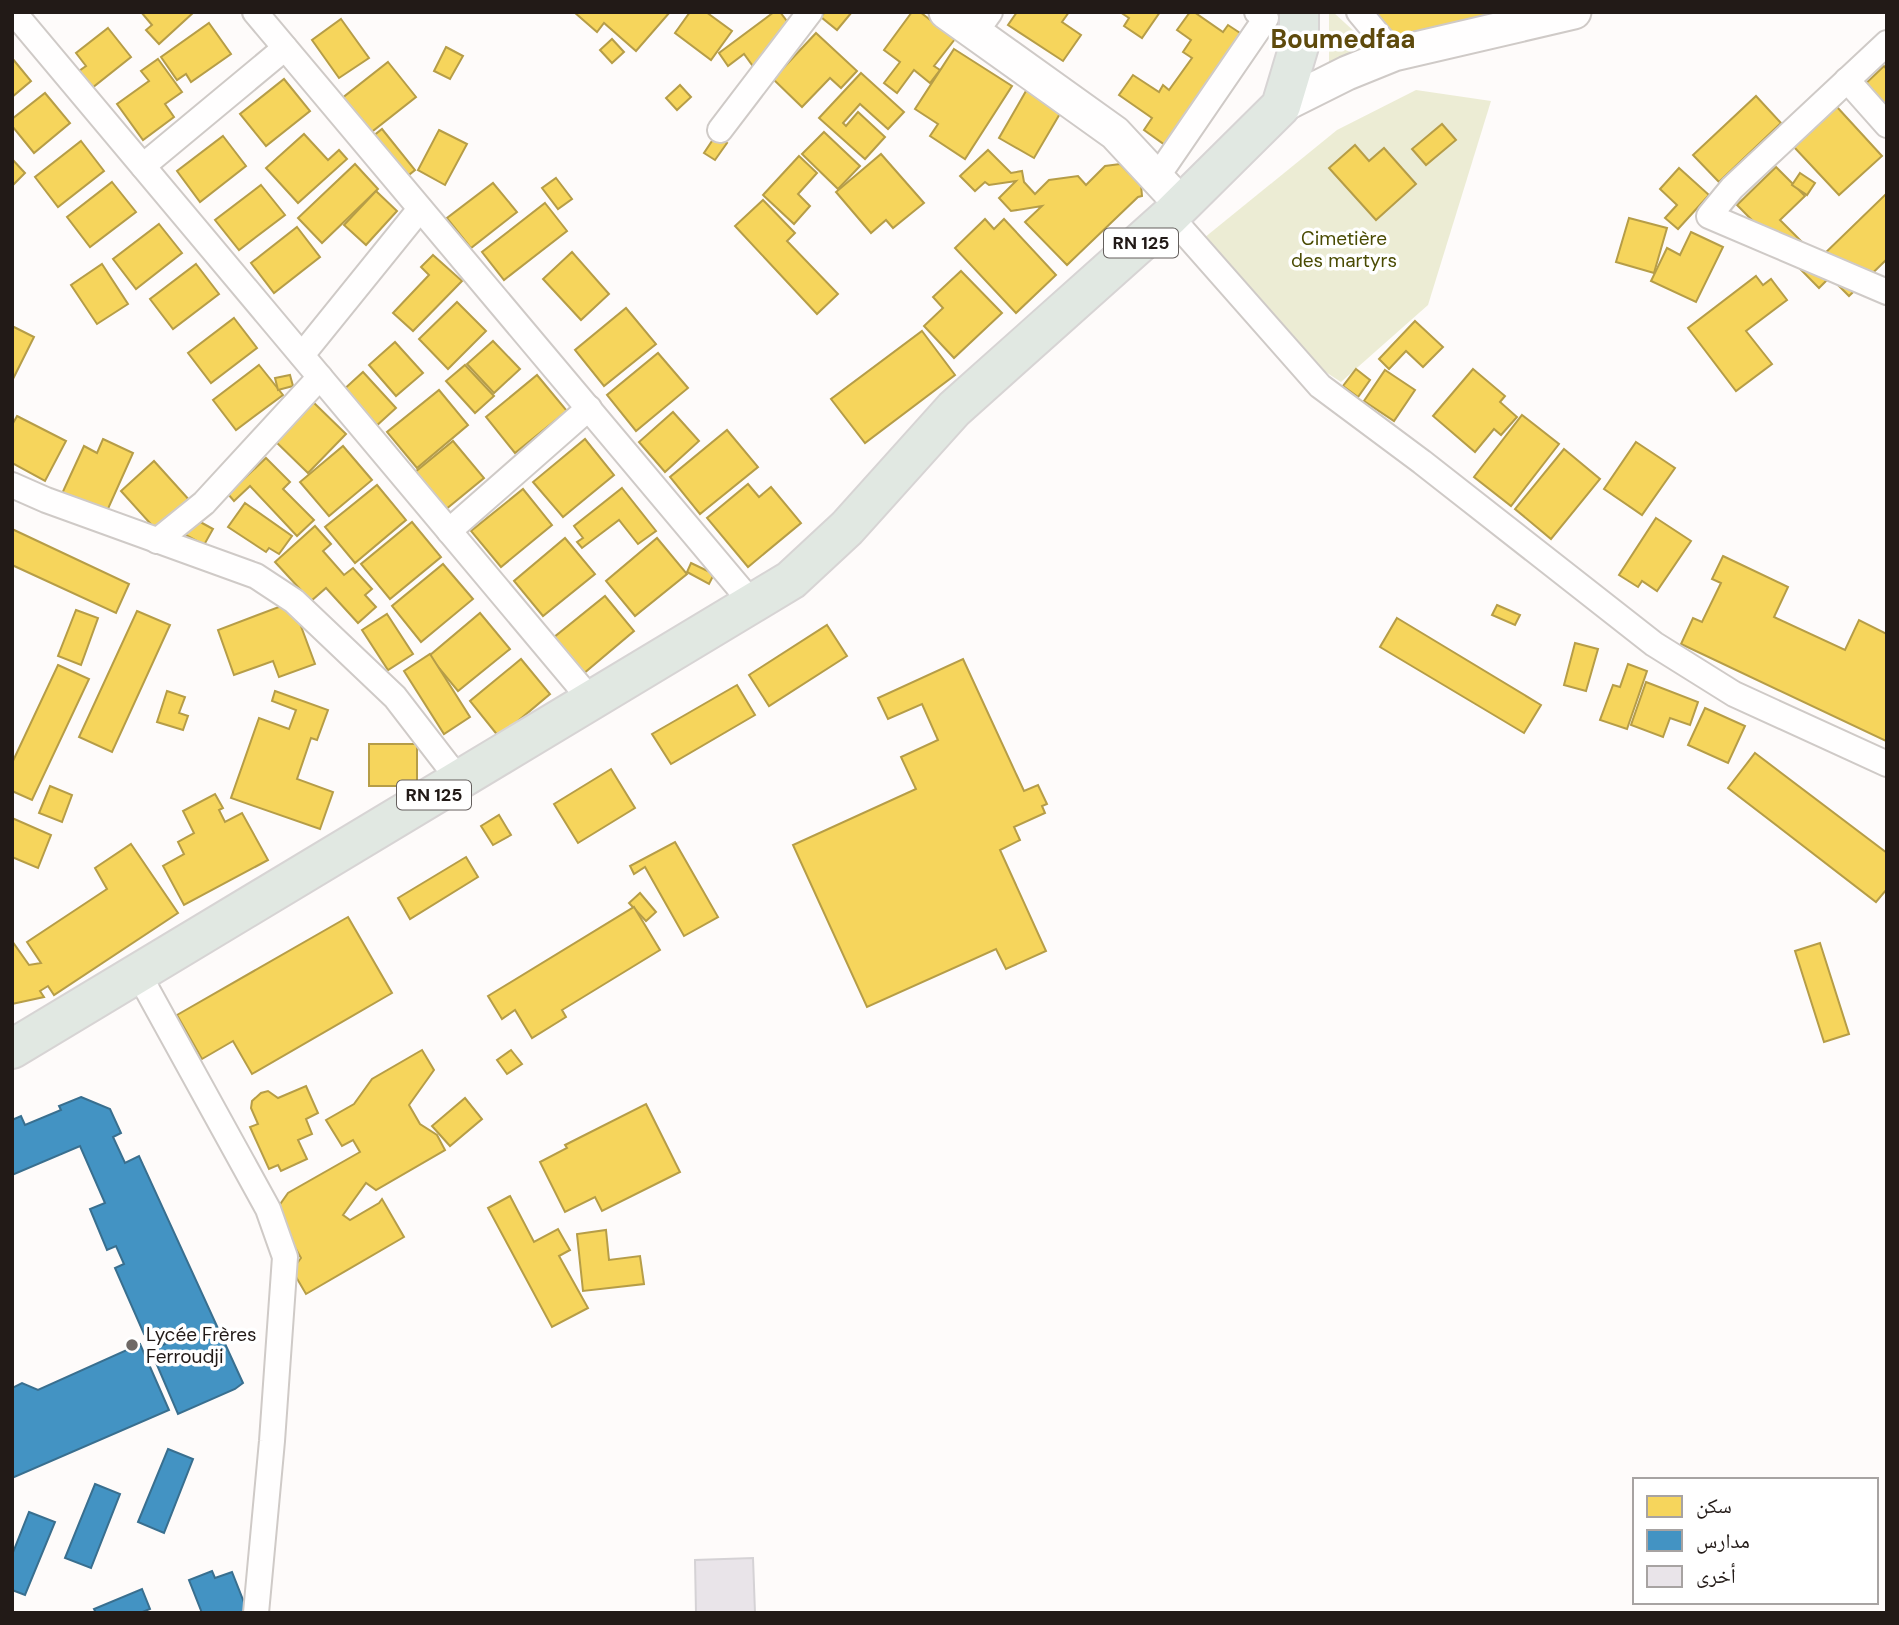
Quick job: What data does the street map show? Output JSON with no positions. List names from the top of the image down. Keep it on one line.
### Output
{"streets":{"main road":["RN 125"]},"districts":["Boumedfaa"],"parks":["Cimetière des martyrs"],"places":["Lycée Frères Ferroudji"],"legend":["سكن","مدارس","أخرى"]}
